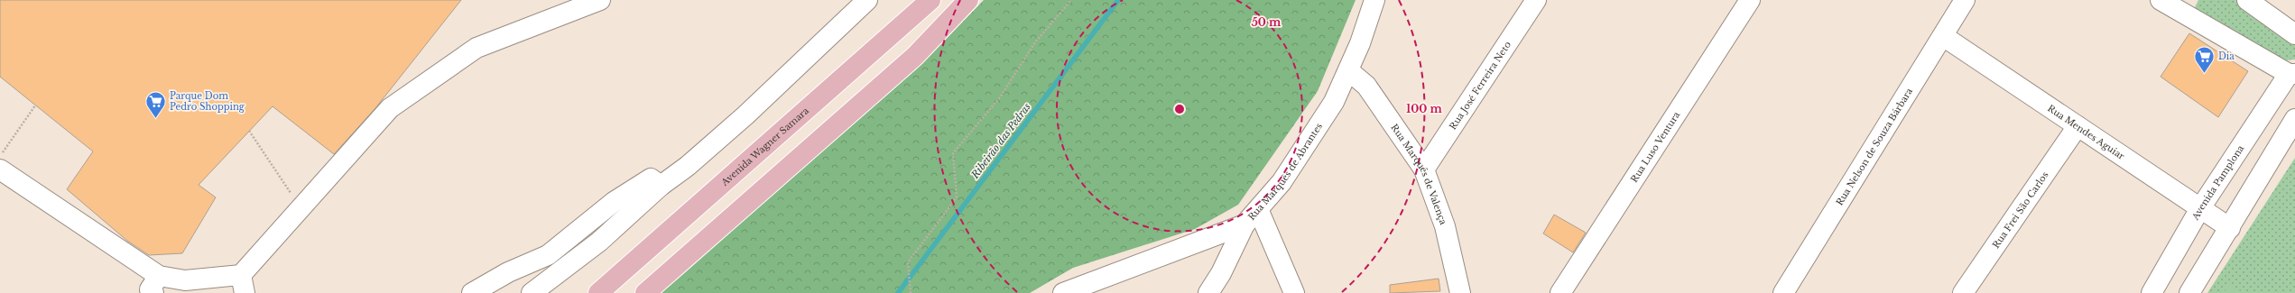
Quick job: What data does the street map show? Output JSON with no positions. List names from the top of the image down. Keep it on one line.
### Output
{"streets":{"main road":["Avenida Wagner Samara"],"street":["Rua José Ferreira Neto","Rua Mendes Aguiar","Rua Luso Ventura","Rua Nelson de Souza Bárbara","Rua Marquês de Abrantes","Rua Marquês de Valença","Avenida Pamplona","Rua Frei São Carlos"]},"crossings":[["Rua José Ferreira Neto","Rua Marquês de Valença"],["Rua Mendes Aguiar","Rua Nelson de Souza Bárbara"],["Rua Mendes Aguiar","Avenida Pamplona"],["Rua Mendes Aguiar","Rua Frei São Carlos"],["Rua Marquês de Abrantes","Rua Marquês de Valença"]],"water":["Ribeirão das Pedras"],"places":{"supermarket":["Dia","Parque Dom Pedro Shopping"]},"rings":["50 m","100 m"]}
